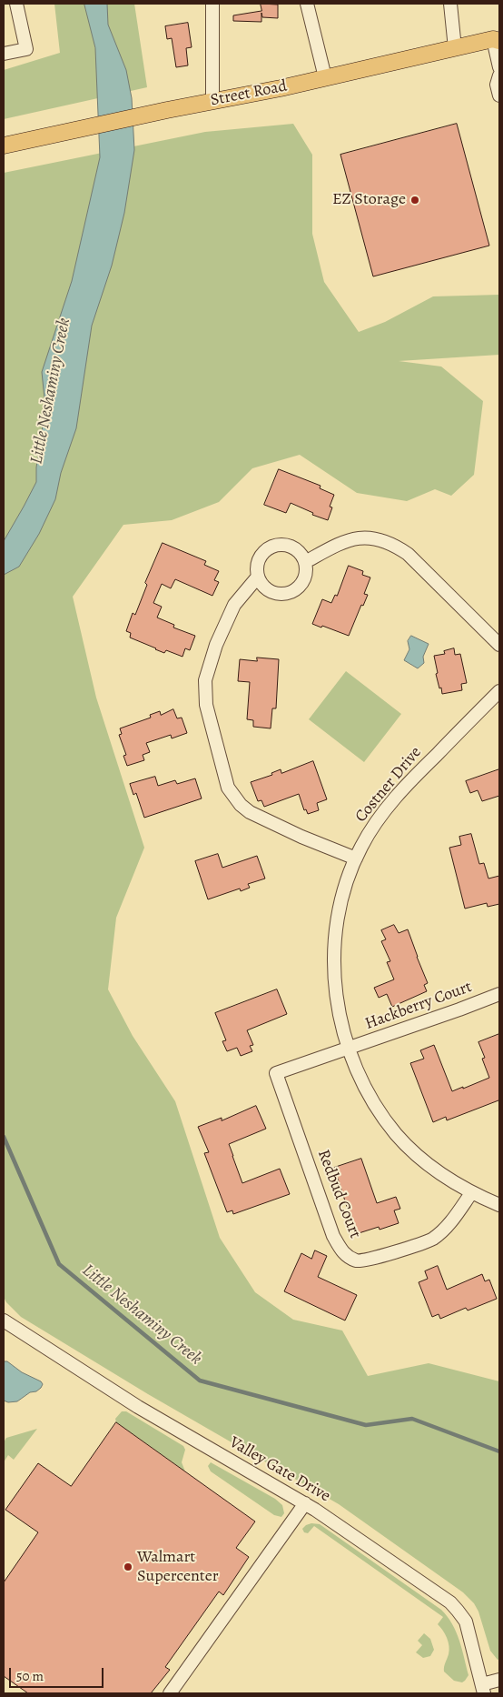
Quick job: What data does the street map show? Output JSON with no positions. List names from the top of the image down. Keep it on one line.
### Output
{"streets":{"main road":["Street Road"],"street":["Costner Drive","Hackberry Court","Redbud Court","Valley Gate Drive"]},"crossings":[["Costner Drive","Hackberry Court"],["Costner Drive","Redbud Court"],["Hackberry Court","Redbud Court"]],"water":["Little Neshaminy Creek"],"places":["EZ Storage","Walmart Supercenter"],"scale_bar":"50 m"}
